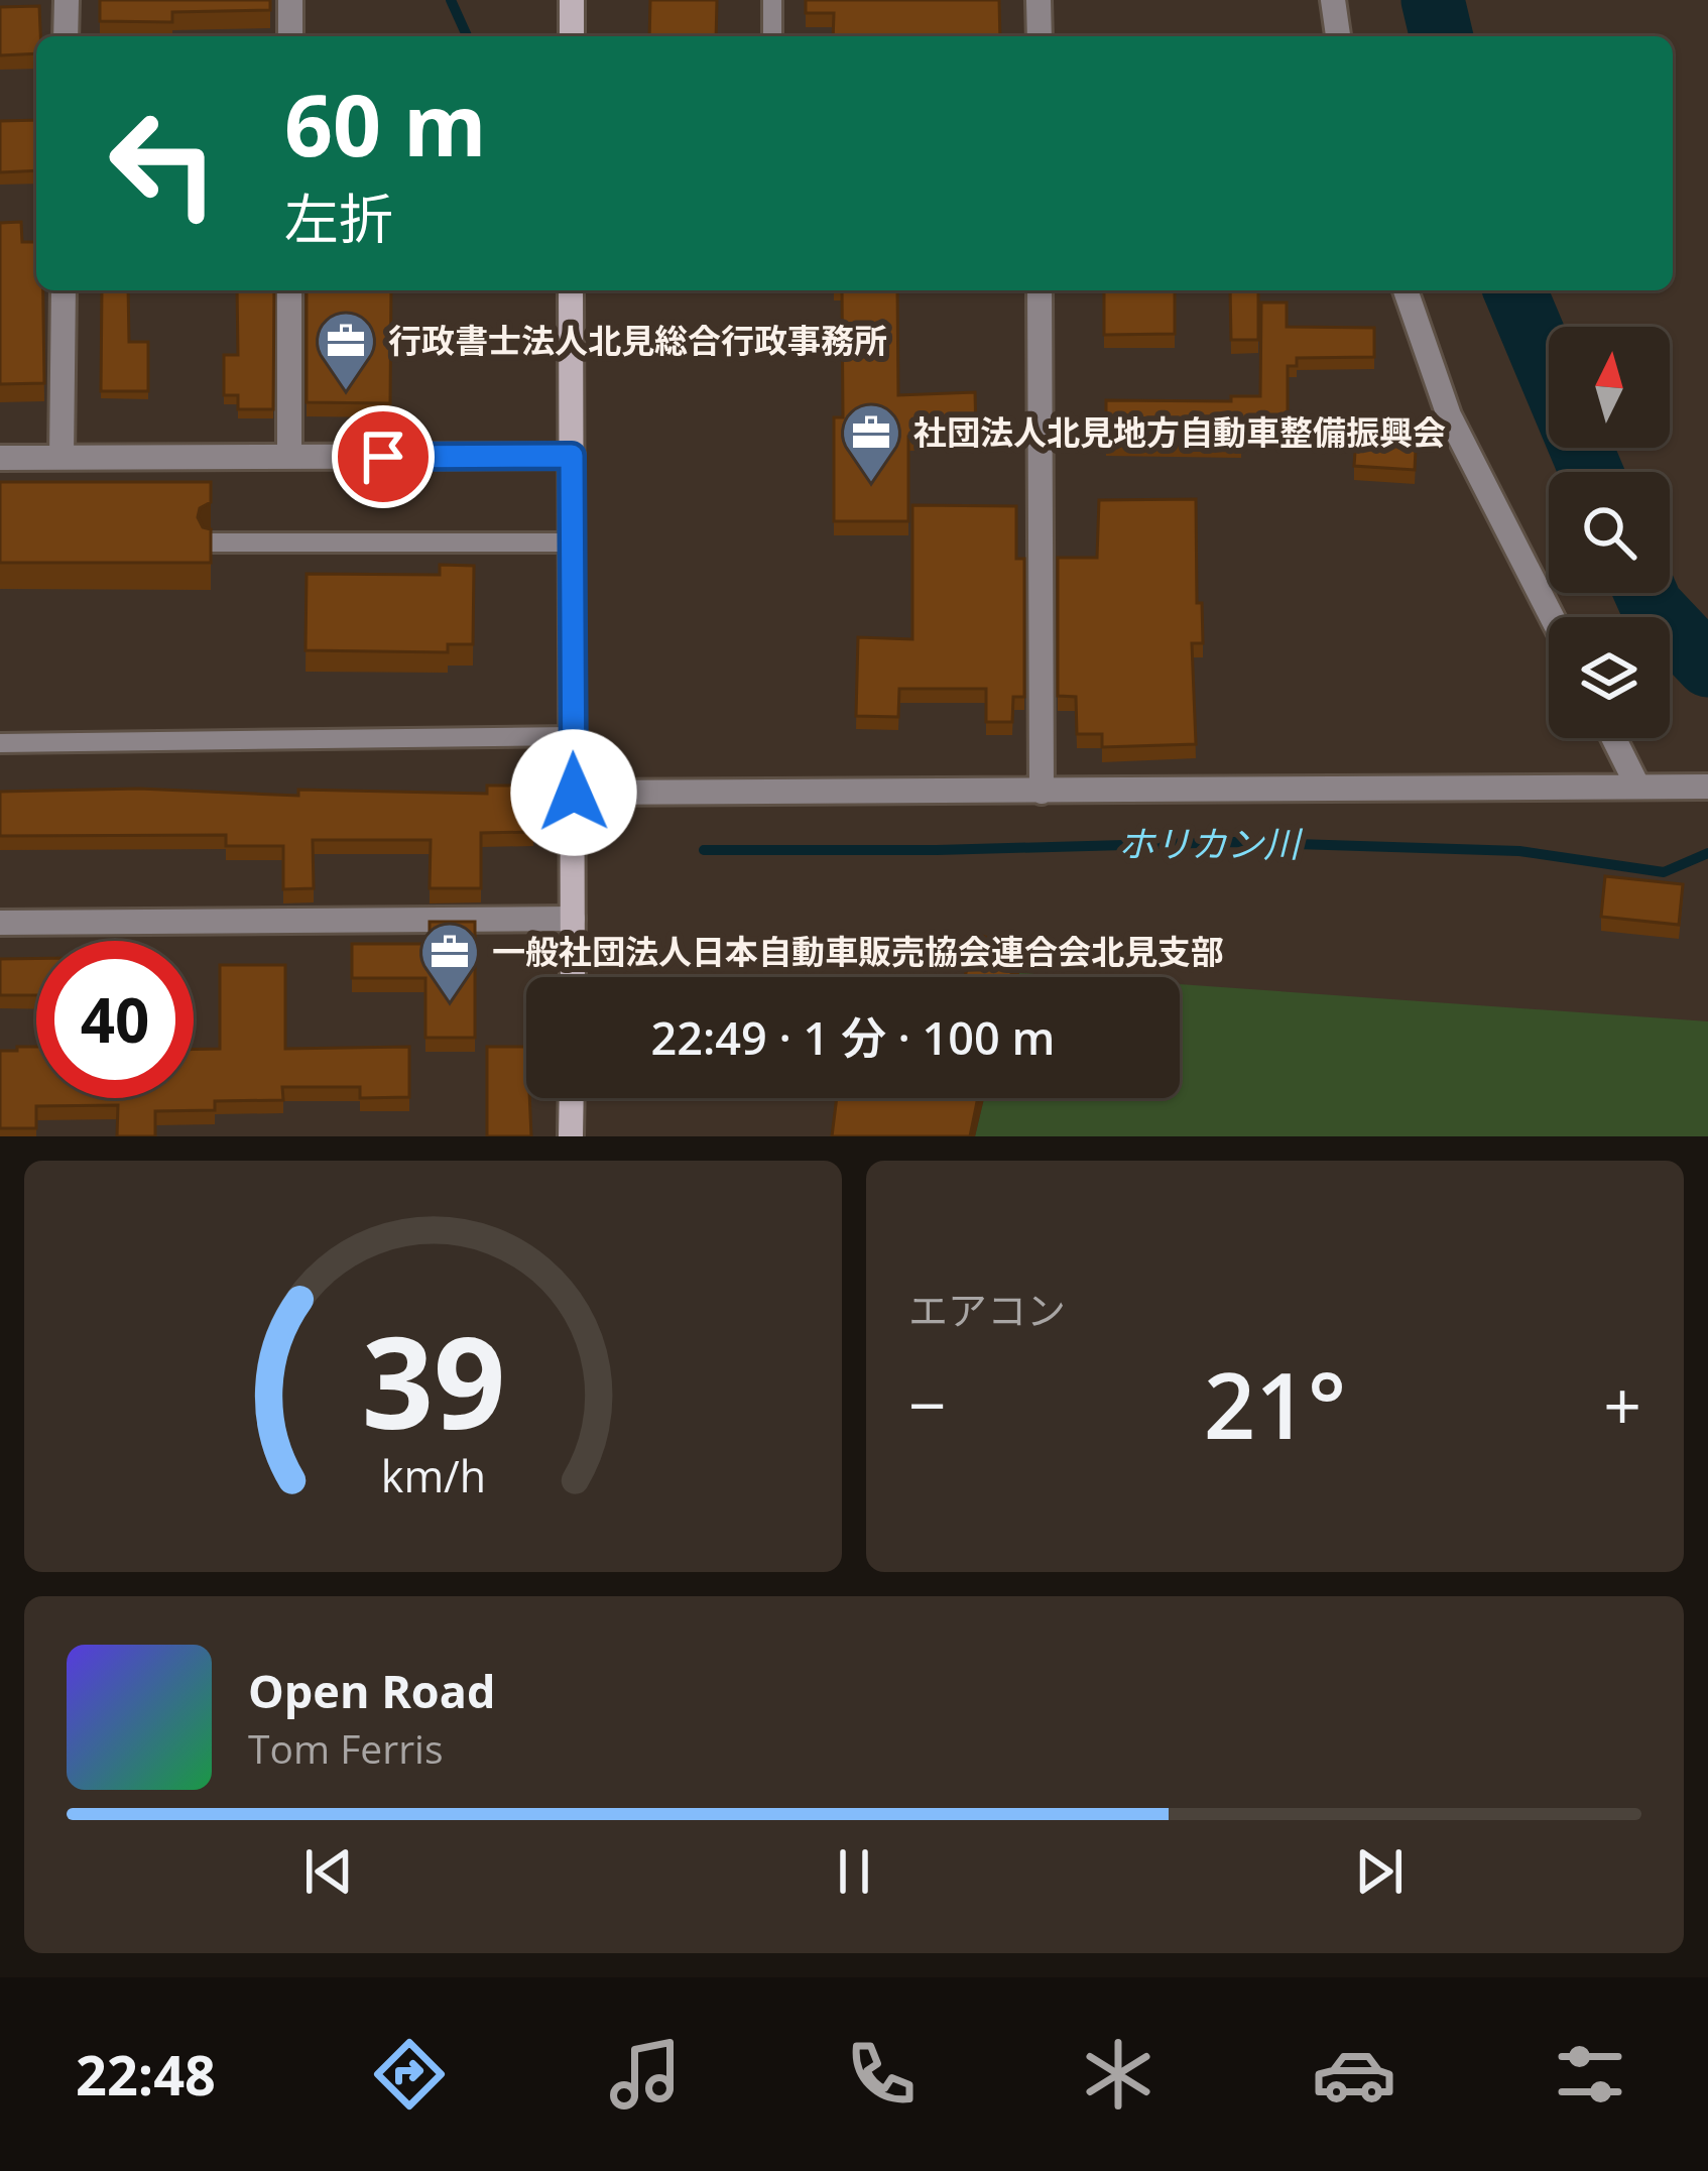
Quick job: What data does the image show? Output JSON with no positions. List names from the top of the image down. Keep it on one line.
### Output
{"water":["ホリカン川"],"places":{"office":["行政書士法人北見総合行政事務所","社団法人北見地方自動車整備振興会","一般社団法人日本自動車販売協会連合会北見支部"]},"north":"top","page":{"turn":["60 m","左折"],"limit":"40","trip":"22:49 · 1 分 · 100 m","tile":"エアコン","heat":["−","21°","+"],"song":["Open Road","Tom Ferris"],"tabs":"22:48","gauge":["39","km/h"]}}
